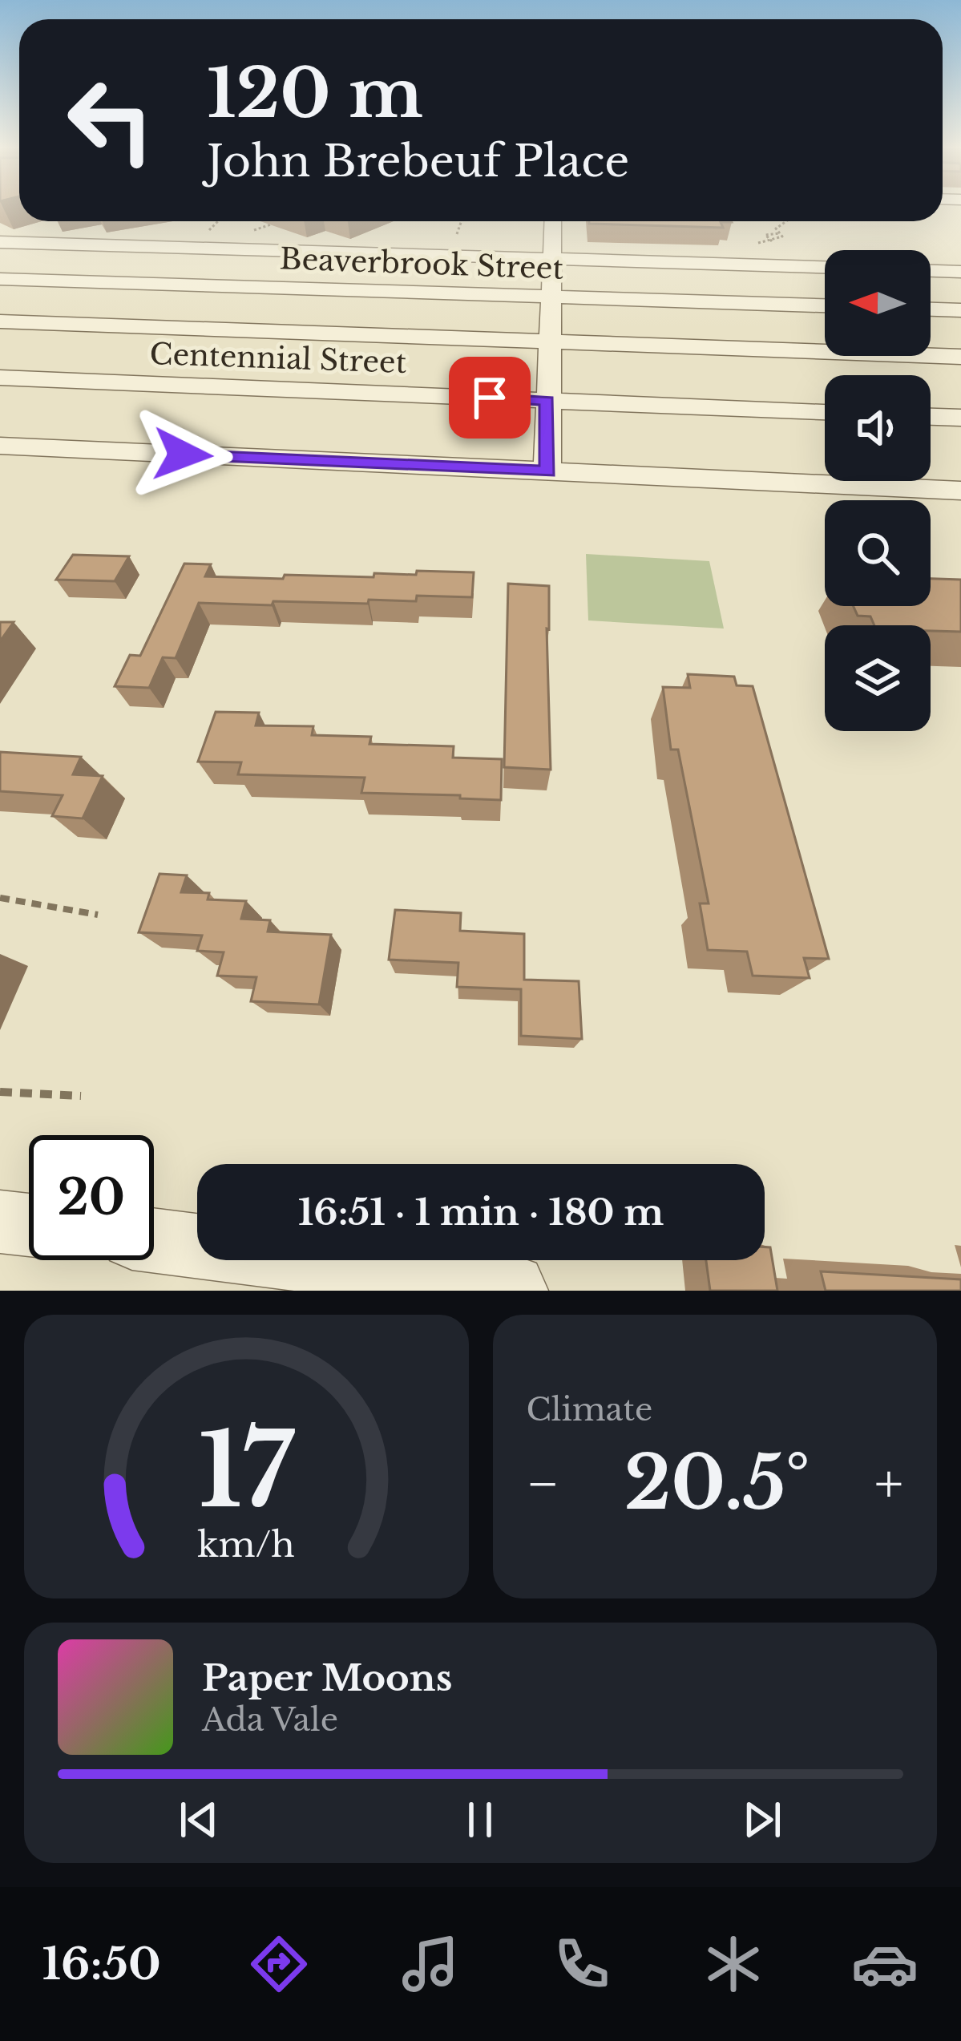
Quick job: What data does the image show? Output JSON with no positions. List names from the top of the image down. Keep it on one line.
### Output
{"streets":{"street":["Beaverbrook Street","Centennial Street"]},"north":"left","page":{"turn":["120 m","John Brebeuf Place"],"limit":"20","trip":"16:51 · 1 min · 180 m","tile":"Climate","heat":["−","20.5°","+"],"song":["Paper Moons","Ada Vale"],"tabs":"16:50","gauge":["17","km/h"]}}
